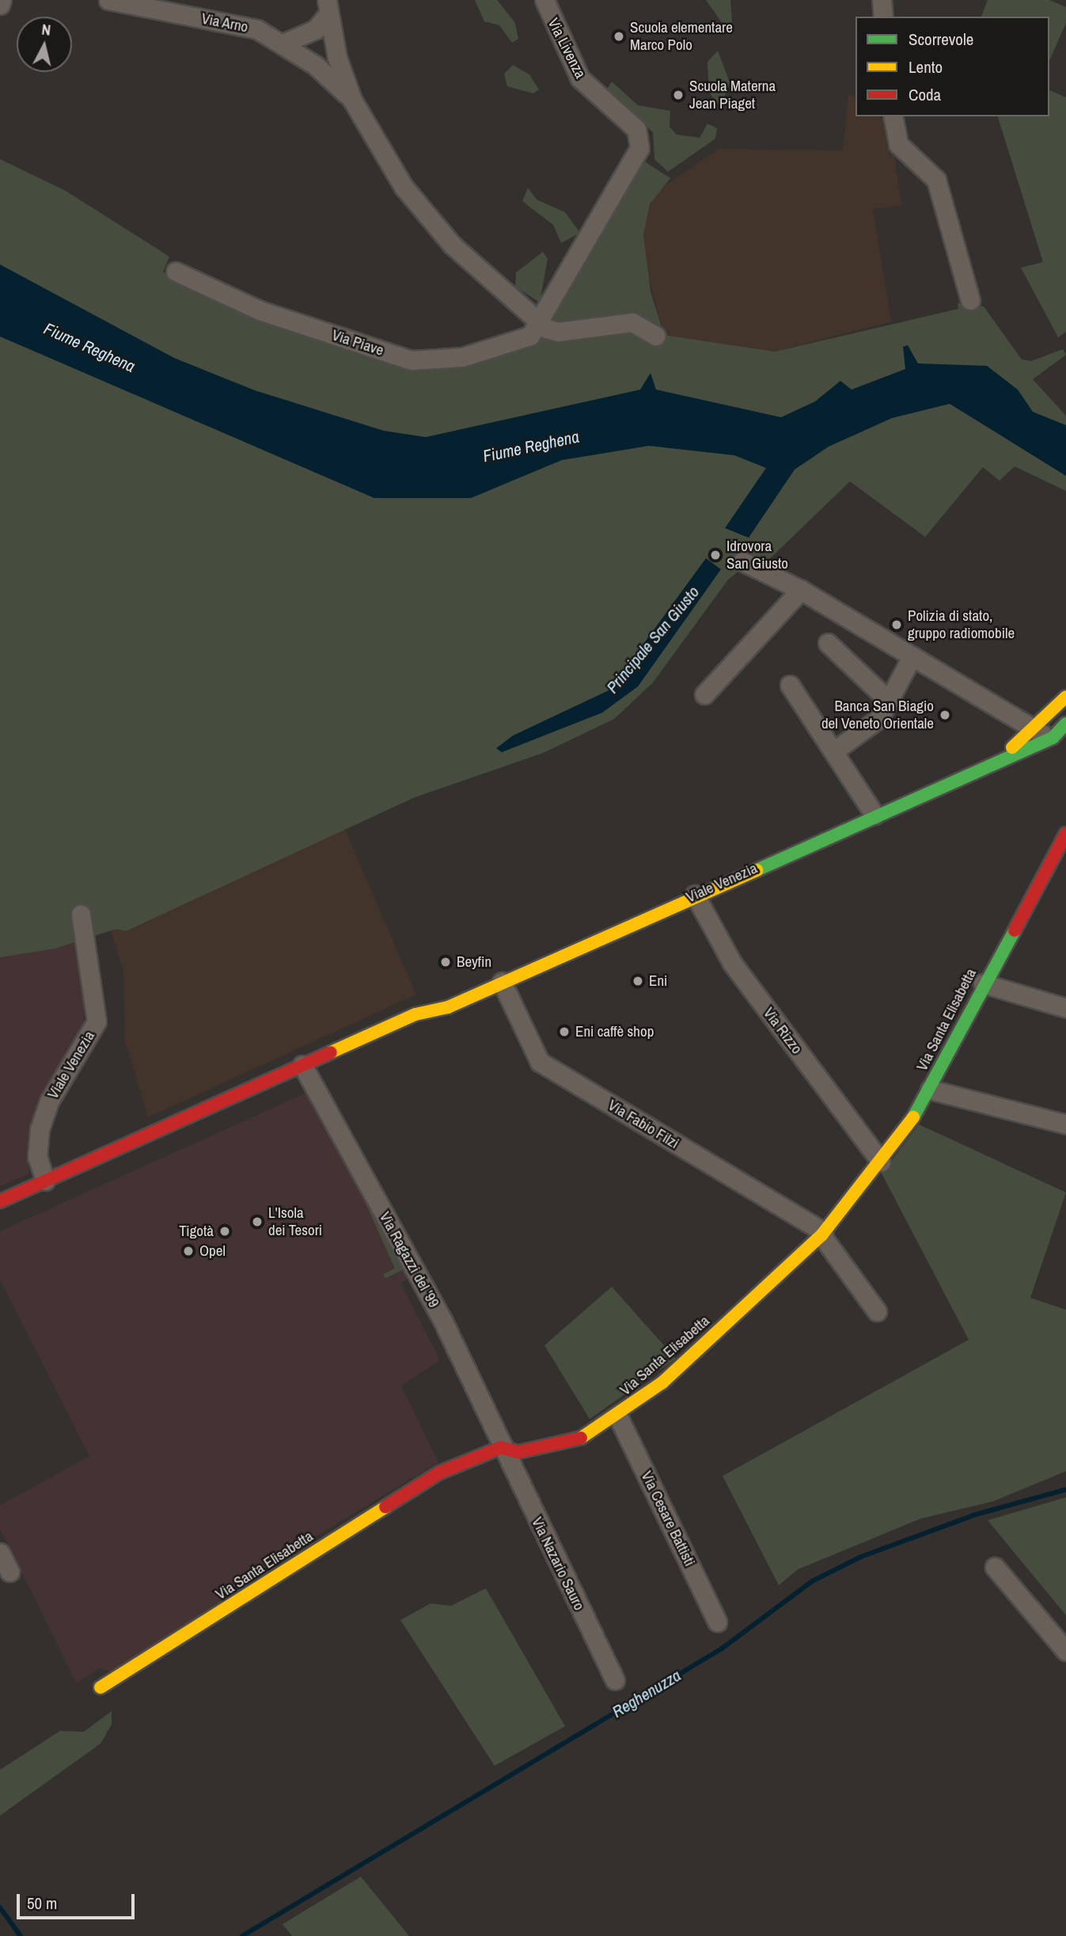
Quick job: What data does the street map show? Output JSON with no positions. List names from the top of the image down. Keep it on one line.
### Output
{"streets":{"main road":["Viale Venezia","Via Santa Elisabetta"],"street":["Via Arno","Via Livenza","Via Piave","Via Rizzo","Via Fabio Filzi","Via Ragazzi del '99","Via Cesare Battisti","Via Nazario Sauro"]},"crossings":[["Via Livenza","Via Piave"],["Viale Venezia","Via Rizzo"],["Viale Venezia","Via Fabio Filzi"],["Viale Venezia","Via Ragazzi del '99"],["Via Santa Elisabetta","Via Rizzo"],["Via Santa Elisabetta","Via Fabio Filzi"],["Via Santa Elisabetta","Via Ragazzi del '99"],["Via Santa Elisabetta","Via Cesare Battisti"],["Via Santa Elisabetta","Via Nazario Sauro"],["Via Ragazzi del '99","Via Nazario Sauro"]],"water":["Fiume Reghena","Principale San Giusto","Reghenuzza"],"places":["Scuola elementare Marco Polo","Scuola Materna Jean Piaget","Idrovora San Giusto","Polizia di stato, gruppo radiomobile","Banca San Biagio del Veneto Orientale","Beyfin","Eni","Eni caffè shop","L'Isola dei Tesori","Tigotà","Opel"],"legend":["Scorrevole","Lento","Coda"],"scale_bar":"50 m","north":"top"}
